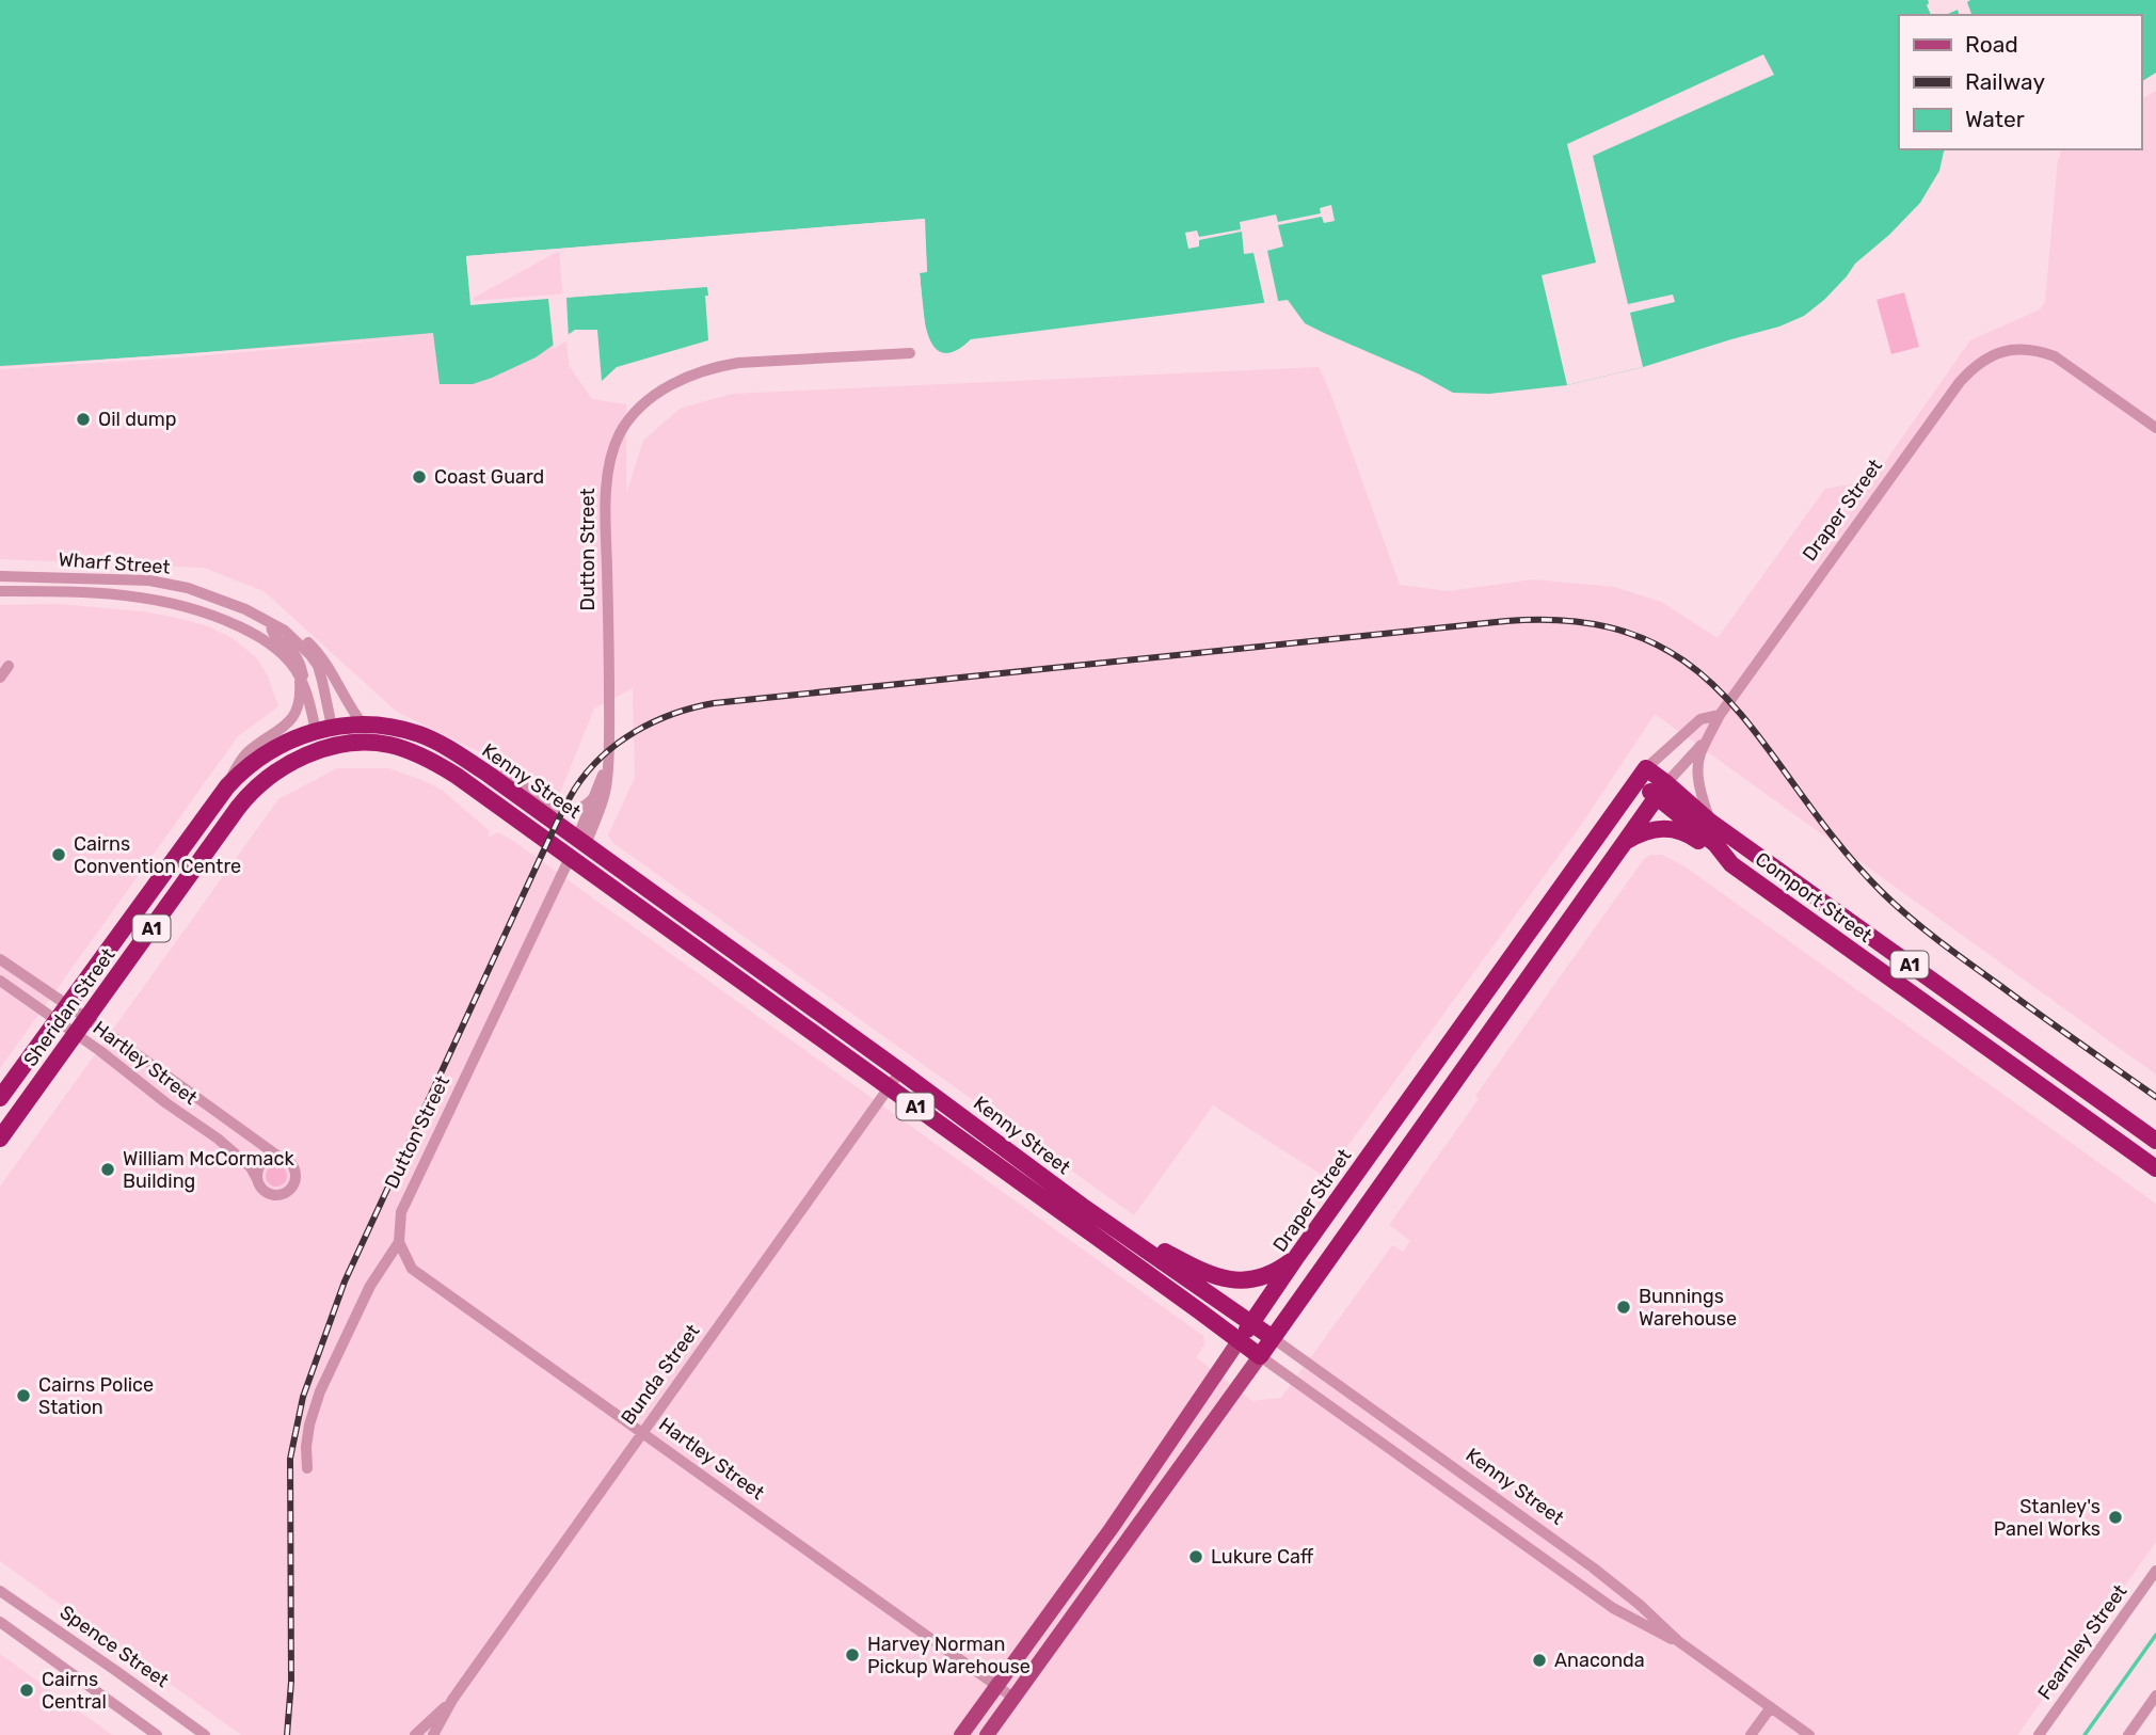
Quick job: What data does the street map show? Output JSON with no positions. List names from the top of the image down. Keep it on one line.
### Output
{"streets":{"highway":["Draper Street","Dutton Street","Kenny Street","Comport Street","A1","Sheridan Street"],"street":["Wharf Street","Hartley Street","Bunda Street","Fearnley Street","Spence Street"]},"crossings":[["Draper Street","Kenny Street"],["Draper Street","Comport Street"],["Draper Street","Hartley Street"],["Dutton Street","Kenny Street"],["Dutton Street","Hartley Street"],["Wharf Street","Kenny Street"],["Wharf Street","Sheridan Street"],["Kenny Street","Sheridan Street"],["Kenny Street","Bunda Street"],["Sheridan Street","Hartley Street"],["Hartley Street","Bunda Street"]],"places":["Oil dump","Coast Guard","Cairns Convention Centre","William McCormack Building","Bunnings Warehouse","Cairns Police Station","Stanley's Panel Works","Lukure Caff","Harvey Norman Pickup Warehouse","Anaconda","Cairns Central"],"legend":["Road","Railway","Water"]}
